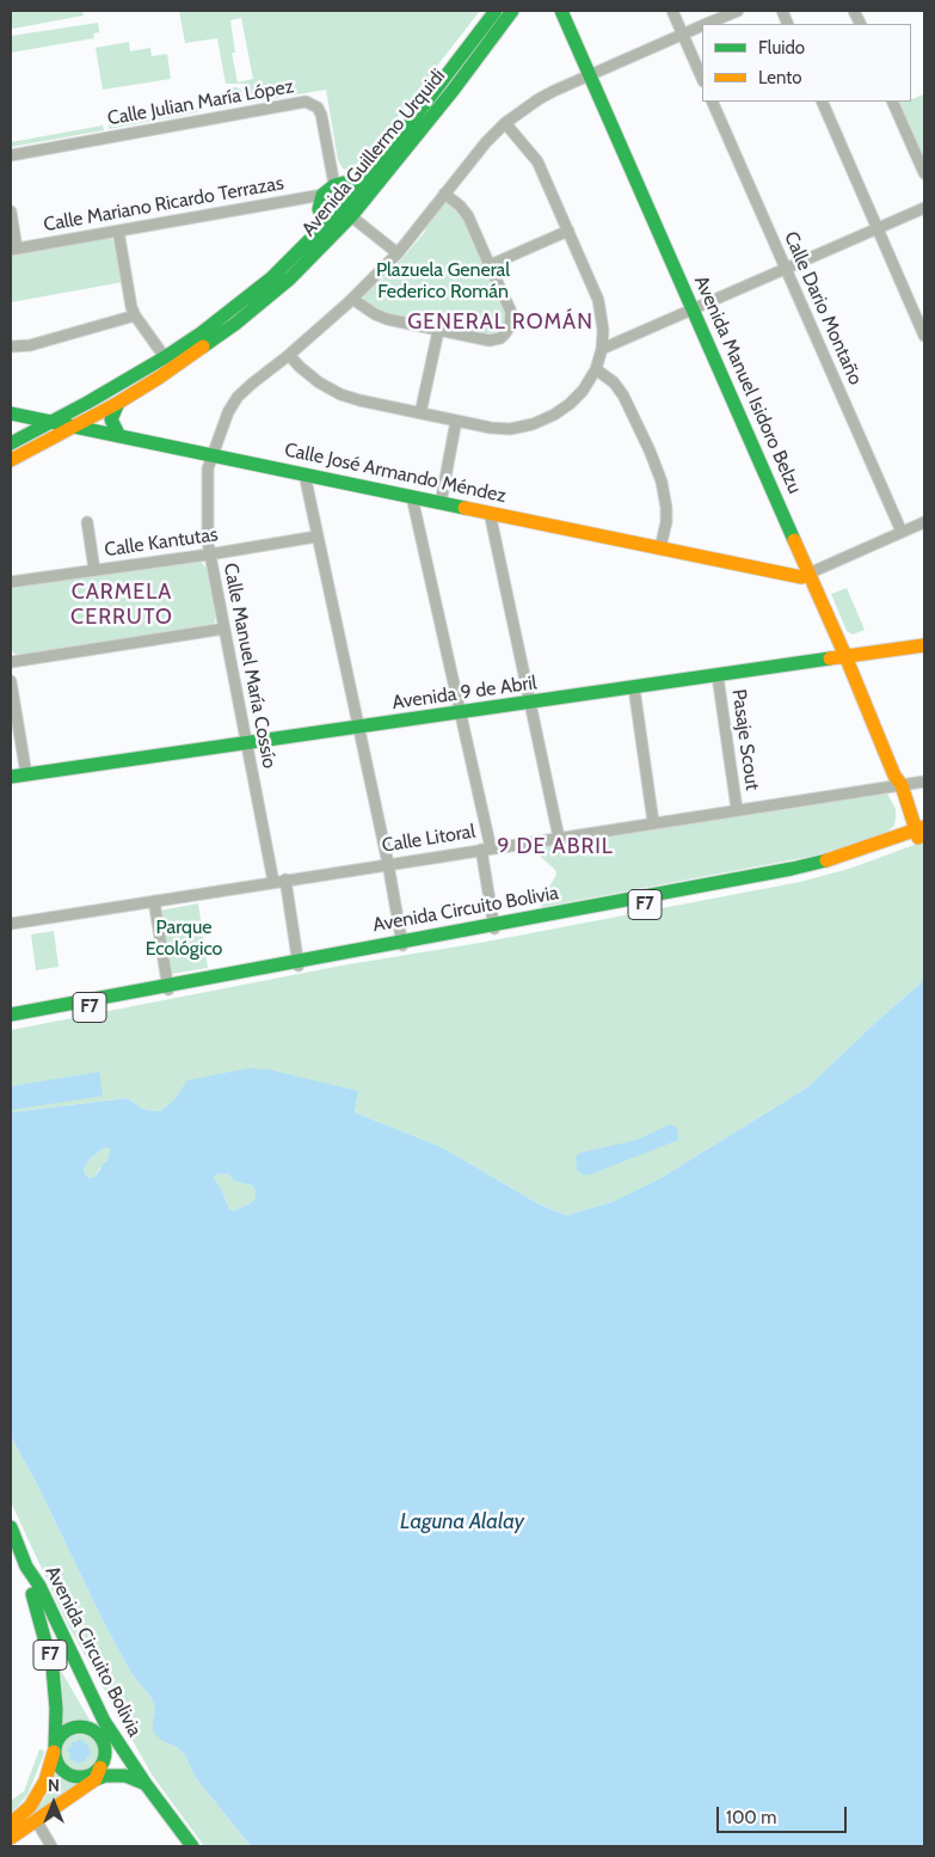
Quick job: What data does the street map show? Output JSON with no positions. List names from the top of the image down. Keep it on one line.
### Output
{"streets":{"main road":["Avenida Guillermo Urquidi","Avenida Manuel Isidoro Belzu","Calle José Armando Méndez","Avenida 9 de Abril","F7","Avenida Circuito Bolivia"],"street":["Calle Julian María López","Calle Mariano Ricardo Terrazas","Calle Dario Montaño","Calle Kantutas","Calle Manuel María Cossío","Pasaje Scout","Calle Litoral"]},"crossings":[["Avenida Guillermo Urquidi","Calle José Armando Méndez"],["Avenida Manuel Isidoro Belzu","Calle José Armando Méndez"],["Avenida Manuel Isidoro Belzu","Calle Manuel María Cossío"],["Avenida Manuel Isidoro Belzu","Avenida 9 de Abril"],["Avenida Manuel Isidoro Belzu","Calle Litoral"],["Avenida Manuel Isidoro Belzu","Avenida Circuito Bolivia"],["Calle José Armando Méndez","Calle Manuel María Cossío"],["Calle Kantutas","Calle Manuel María Cossío"],["Calle Manuel María Cossío","Avenida 9 de Abril"],["Calle Manuel María Cossío","Calle Litoral"],["Avenida 9 de Abril","Pasaje Scout"],["Pasaje Scout","Calle Litoral"],["F7","Avenida Circuito Bolivia"]],"districts":["GENERAL ROMÁN","CARMELA CERRUTO","9 DE ABRIL"],"water":["Laguna Alalay"],"parks":["Plazuela General Federico Román","Parque Ecológico"],"legend":["Fluido","Lento"],"scale_bar":"100 m","north":"top"}
